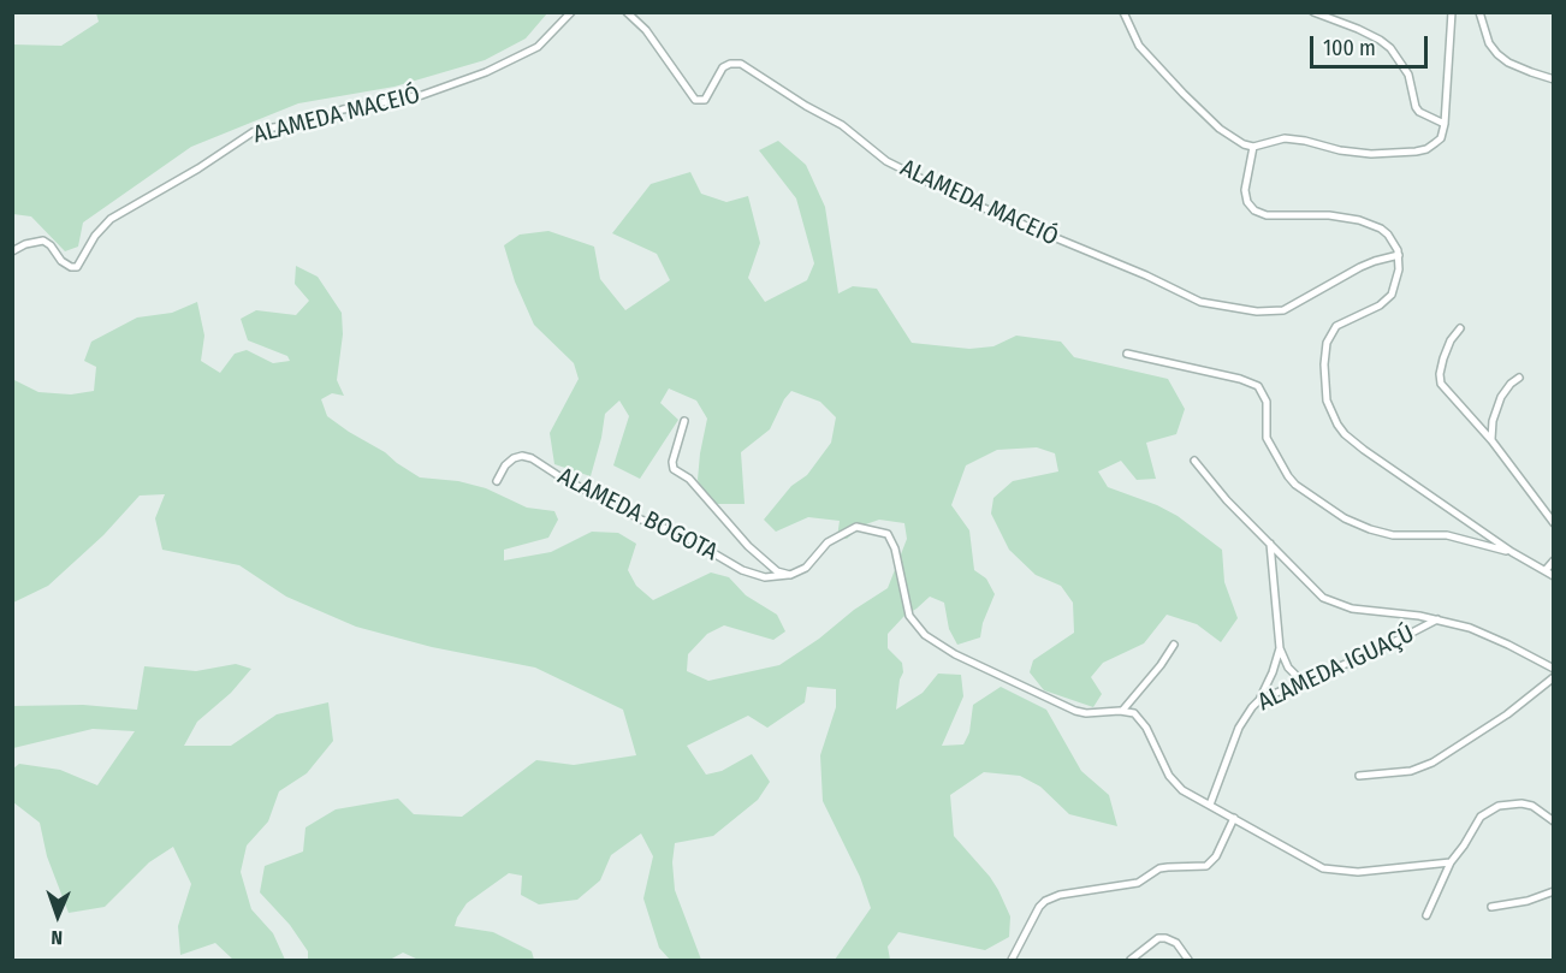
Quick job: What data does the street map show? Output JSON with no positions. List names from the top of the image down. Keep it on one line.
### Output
{"streets":{"street":["ALAMEDA MACEIÓ","ALAMEDA BOGOTA","ALAMEDA IGUAÇÚ"]},"scale_bar":"100 m","north":"bottom"}
